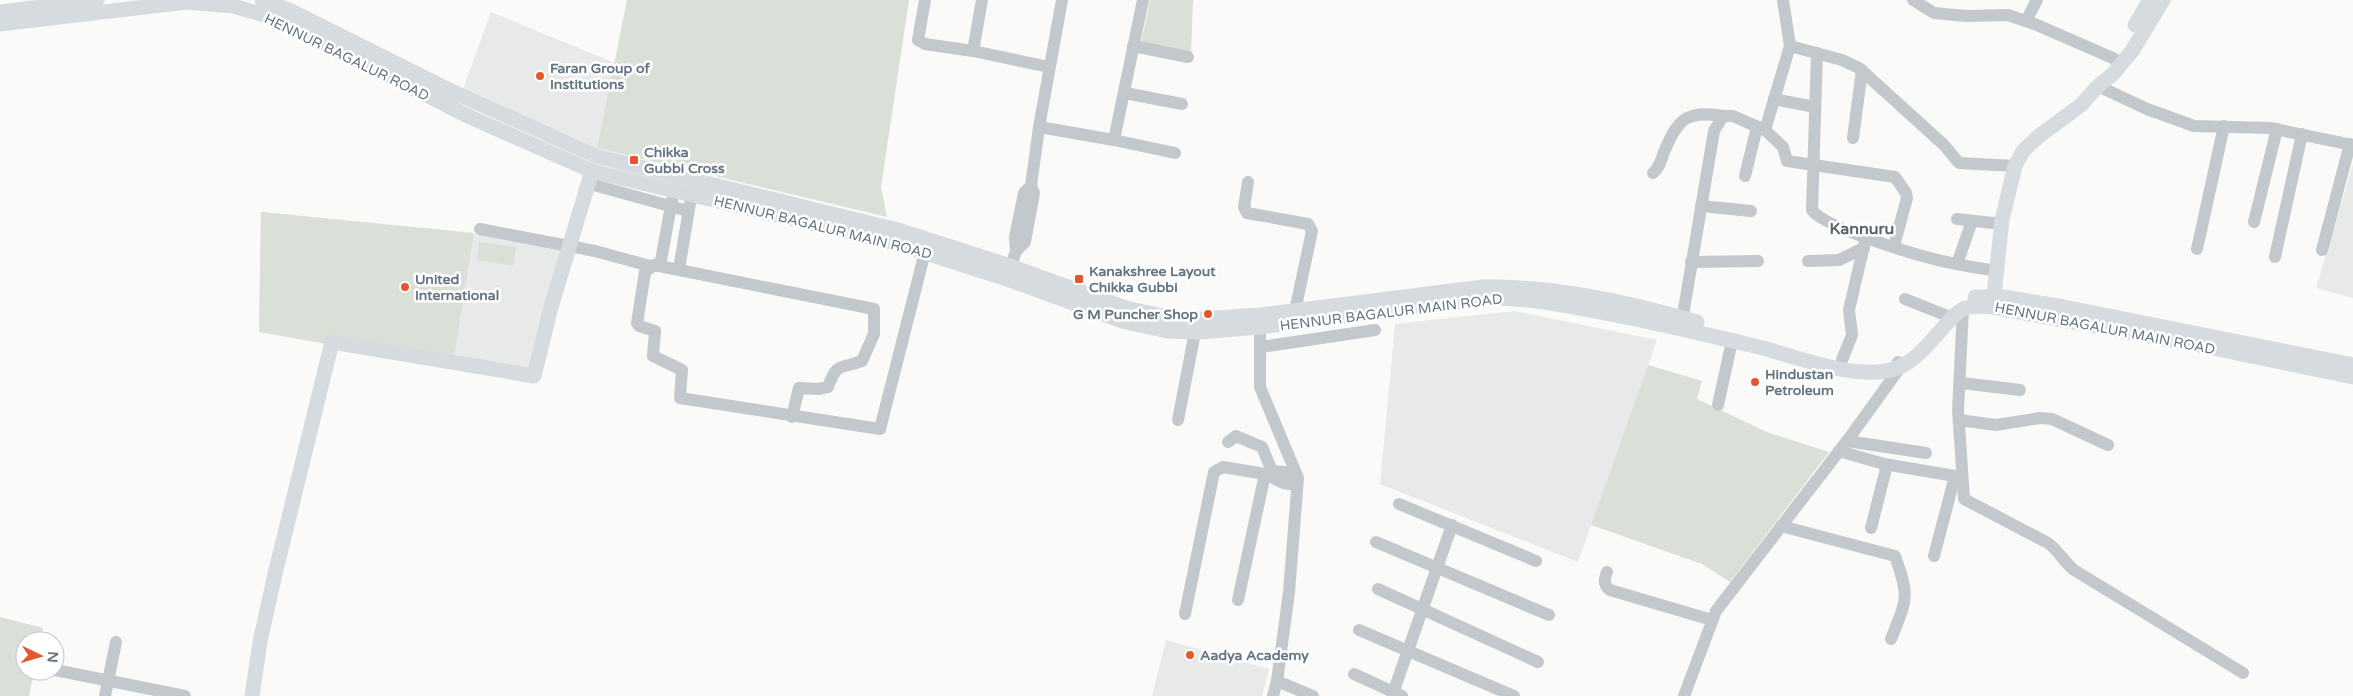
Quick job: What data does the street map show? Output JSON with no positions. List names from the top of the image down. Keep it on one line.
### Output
{"streets":{"main road":["HENNUR BAGALUR ROAD","HENNUR BAGALUR MAIN ROAD"]},"crossings":[["HENNUR BAGALUR ROAD","HENNUR BAGALUR MAIN ROAD"]],"districts":["Kannuru"],"places":{"other":["Faran Group of Institutions","United International","G M Puncher Shop","Hindustan Petroleum","Aadya Academy"],"transit":["Chikka Gubbi Cross","Kanakshree Layout Chikka Gubbi"]},"north":"right"}
